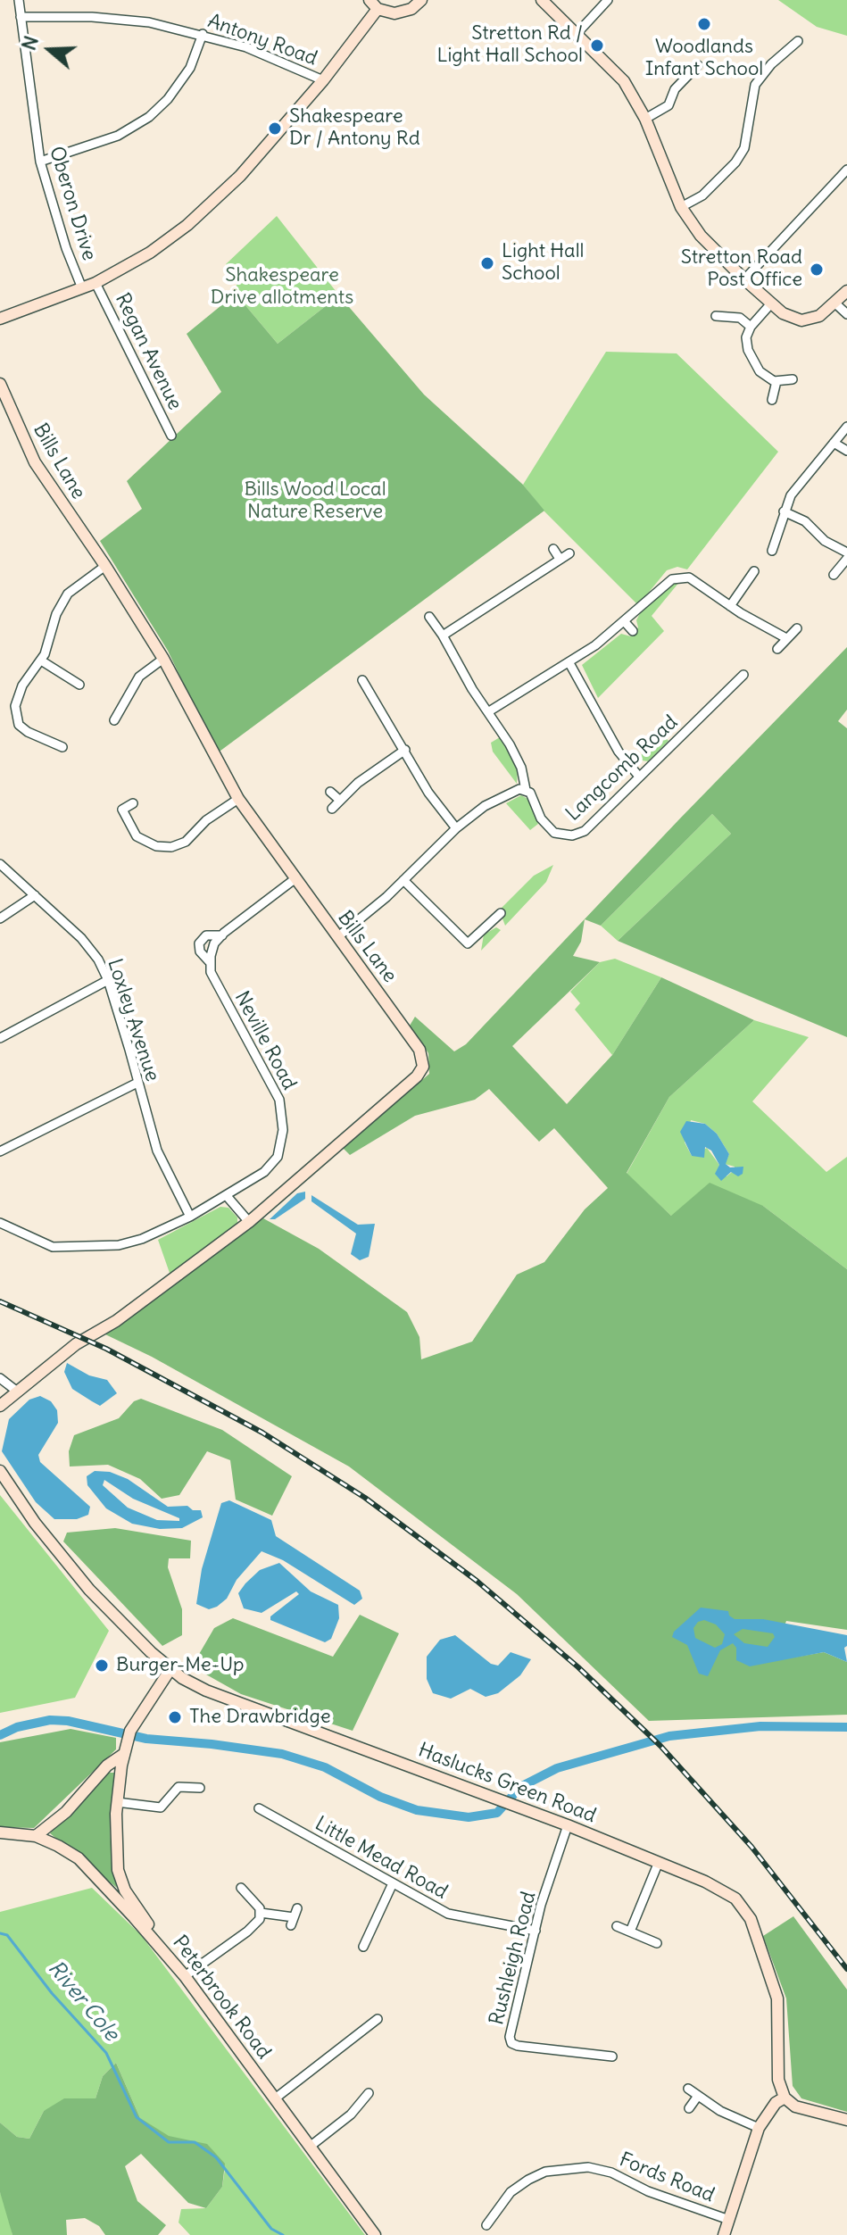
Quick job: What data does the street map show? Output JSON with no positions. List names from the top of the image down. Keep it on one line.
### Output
{"streets":{"street":["Antony Road","Oberon Drive","Regan Avenue","Bills Lane","Langcomb Road","Loxley Avenue","Neville Road","Haslucks Green Road","Little Mead Road","Rushleigh Road","Peterbrook Road","Fords Road"]},"crossings":[["Antony Road","Oberon Drive"],["Bills Lane","Neville Road"],["Loxley Avenue","Neville Road"],["Haslucks Green Road","Rushleigh Road"],["Little Mead Road","Rushleigh Road"]],"water":["River Cole"],"parks":["Shakespeare Drive allotments","Bills Wood Local Nature Reserve"],"places":["Woodlands Infant School","Stretton Rd / Light Hall School","Shakespeare Dr / Antony Rd","Light Hall School","Stretton Road Post Office","Burger-Me-Up","The Drawbridge"],"north":"left"}
